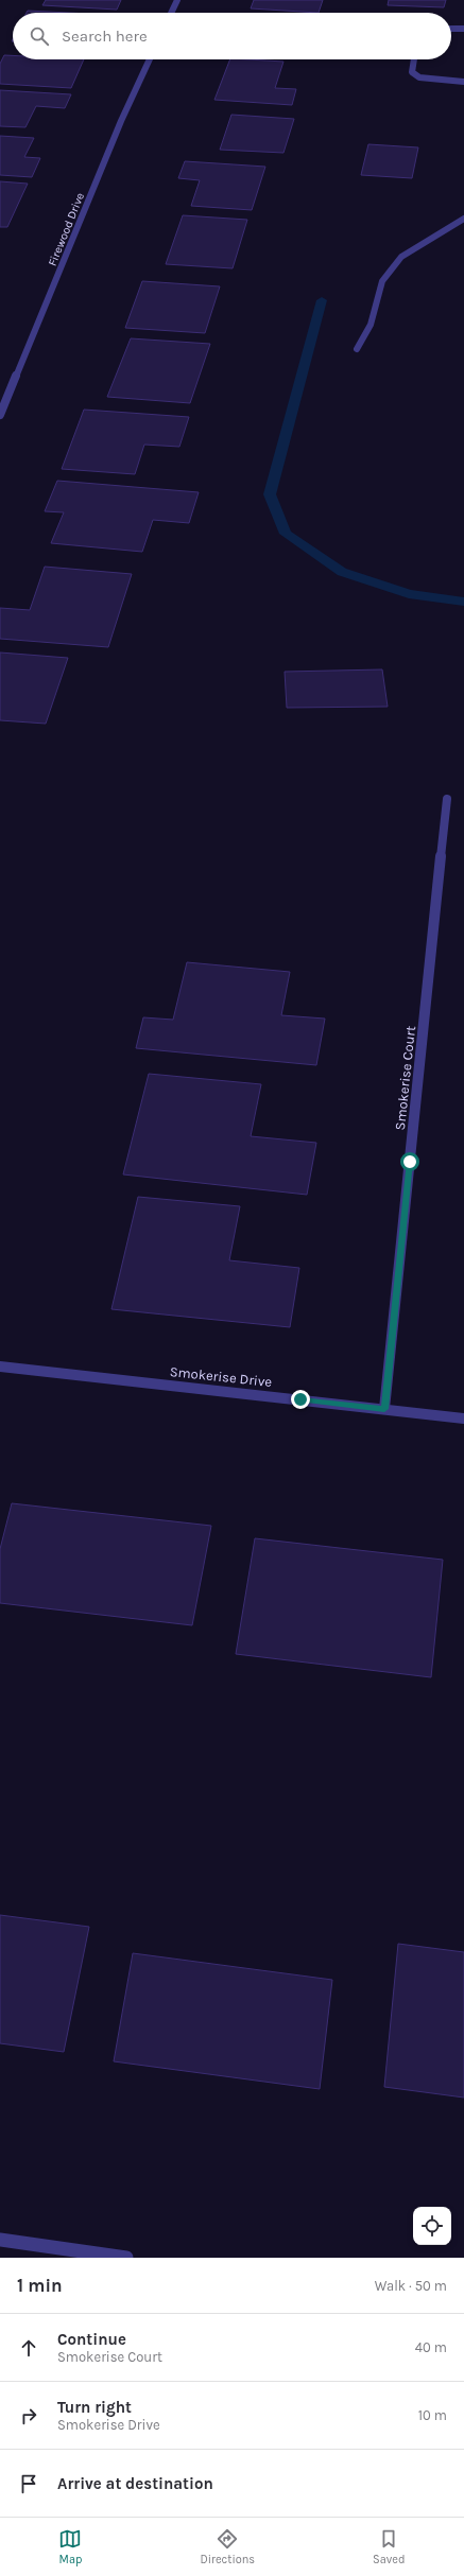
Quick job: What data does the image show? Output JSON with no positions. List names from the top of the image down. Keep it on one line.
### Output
{"streets":{"street":["Firewood Drive","Smokerise Court","Smokerise Drive"]},"crossings":[["Smokerise Court","Smokerise Drive"]],"page":{"search":"Search here","heading":["1 min","Walk · 50 m"],"list":[["Continue","Smokerise Court","40 m"],["Turn right","Smokerise Drive","10 m"],"Arrive at destination"],"nav":["Map","Directions","Saved"]}}
